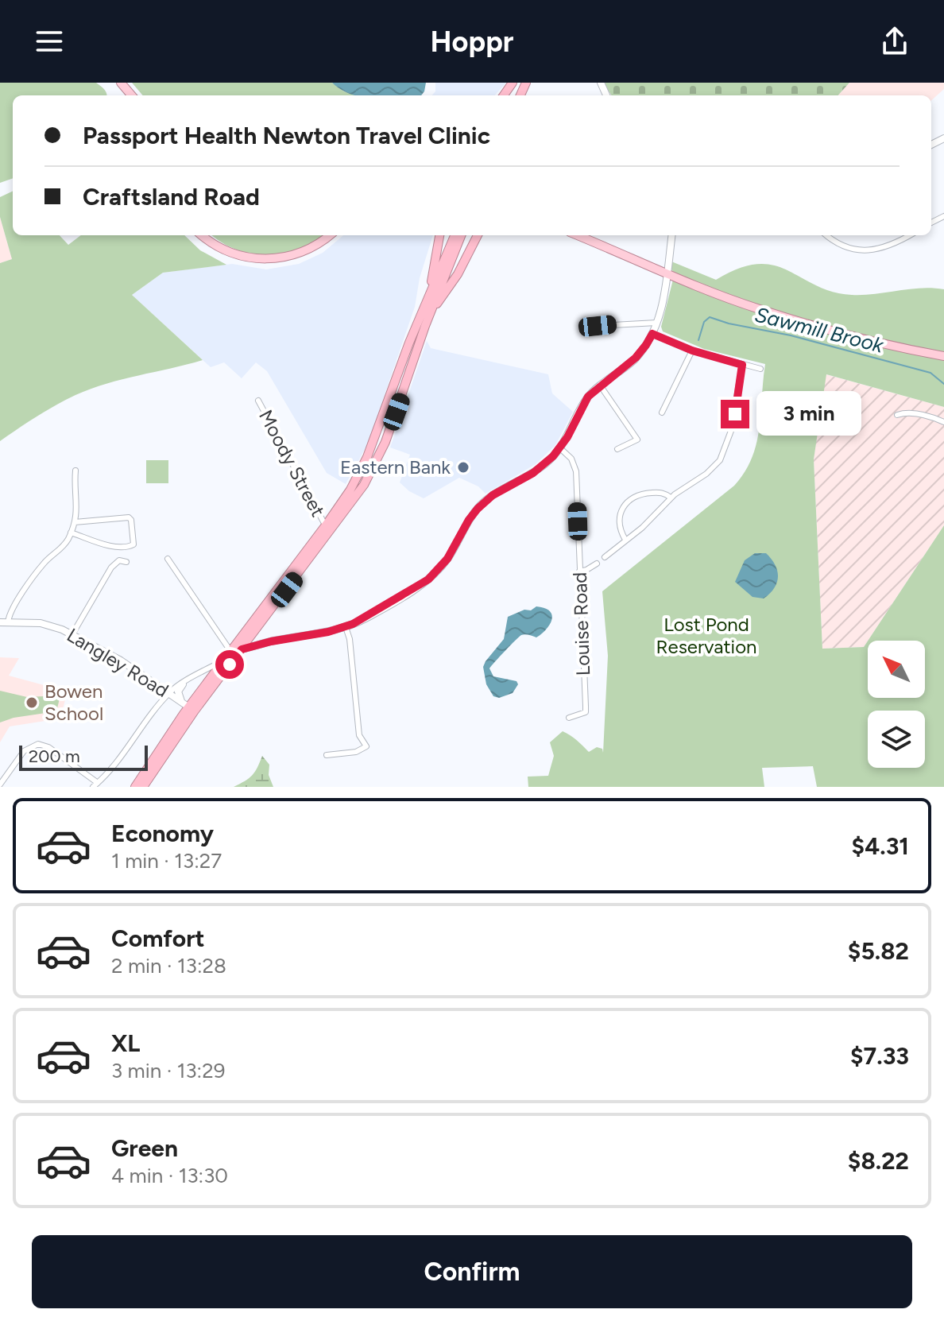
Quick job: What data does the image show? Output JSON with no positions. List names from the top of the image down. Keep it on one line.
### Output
{"streets":{"street":["Moody Street","Louise Road","Langley Road"]},"water":["Sawmill Brook"],"parks":["Lost Pond Reservation"],"places":["Eastern Bank","Bowen School"],"scale_bar":"200 m","north":"top left","page":{"header":"Hoppr","banner":["Passport Health Newton Travel Clinic","Craftsland Road"],"bubble":"3 min","scale":"200 m","list":[{"name":"Economy","note":"1 min · 13:27","value":"$4.31"},{"name":"Comfort","note":"2 min · 13:28","value":"$5.82"},{"name":"XL","note":"3 min · 13:29","value":"$7.33"},{"name":"Green","note":"4 min · 13:30","value":"$8.22"}],"buttons":"Confirm"}}
